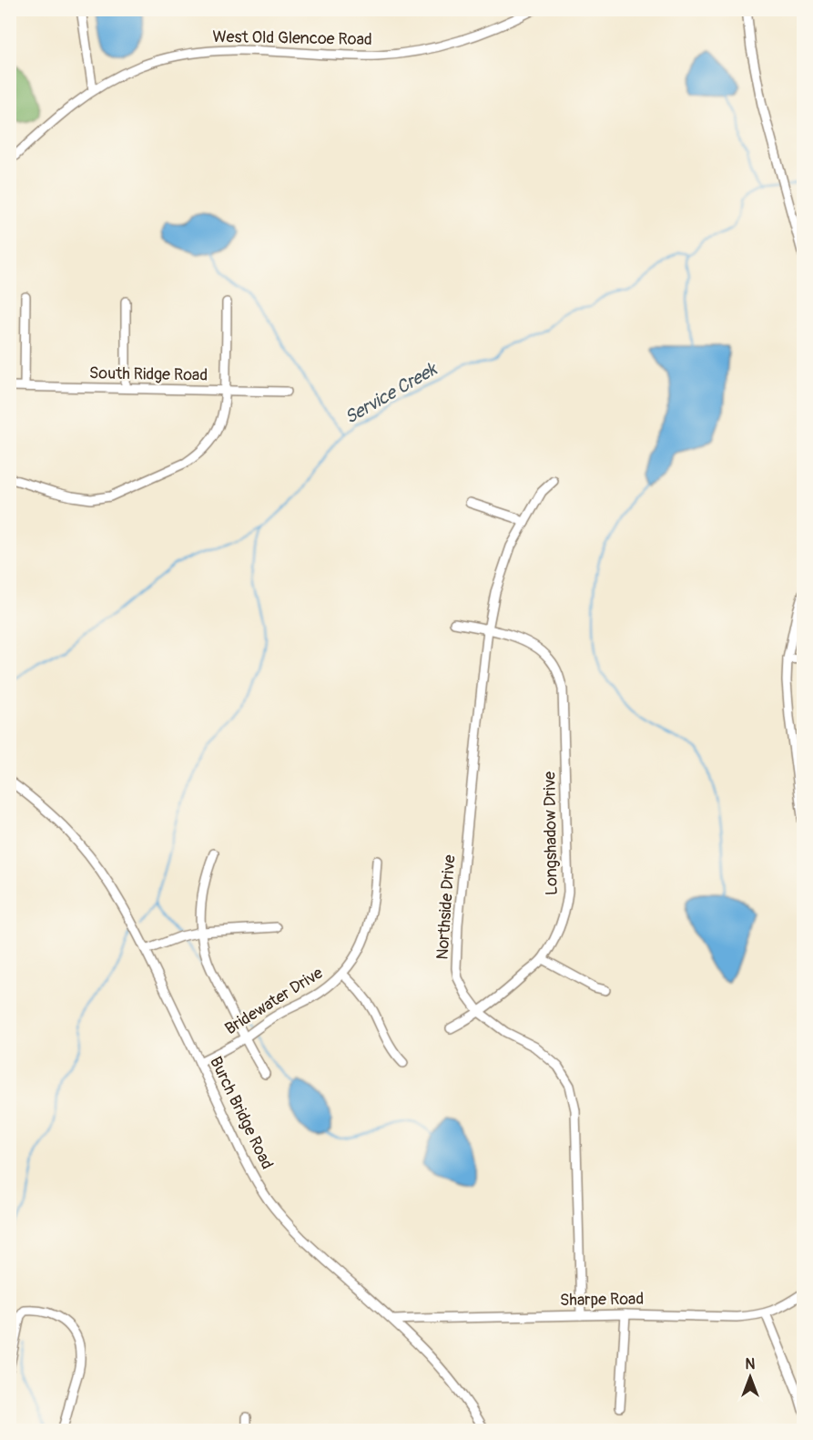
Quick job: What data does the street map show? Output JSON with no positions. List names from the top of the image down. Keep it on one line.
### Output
{"streets":{"street":["West Old Glencoe Road","South Ridge Road","Longshadow Drive","Northside Drive","Bridewater Drive","Burch Bridge Road","Sharpe Road"]},"crossings":[["Longshadow Drive","Northside Drive"],["Northside Drive","Sharpe Road"],["Bridewater Drive","Burch Bridge Road"],["Burch Bridge Road","Sharpe Road"]],"water":["Service Creek"],"north":"top"}
